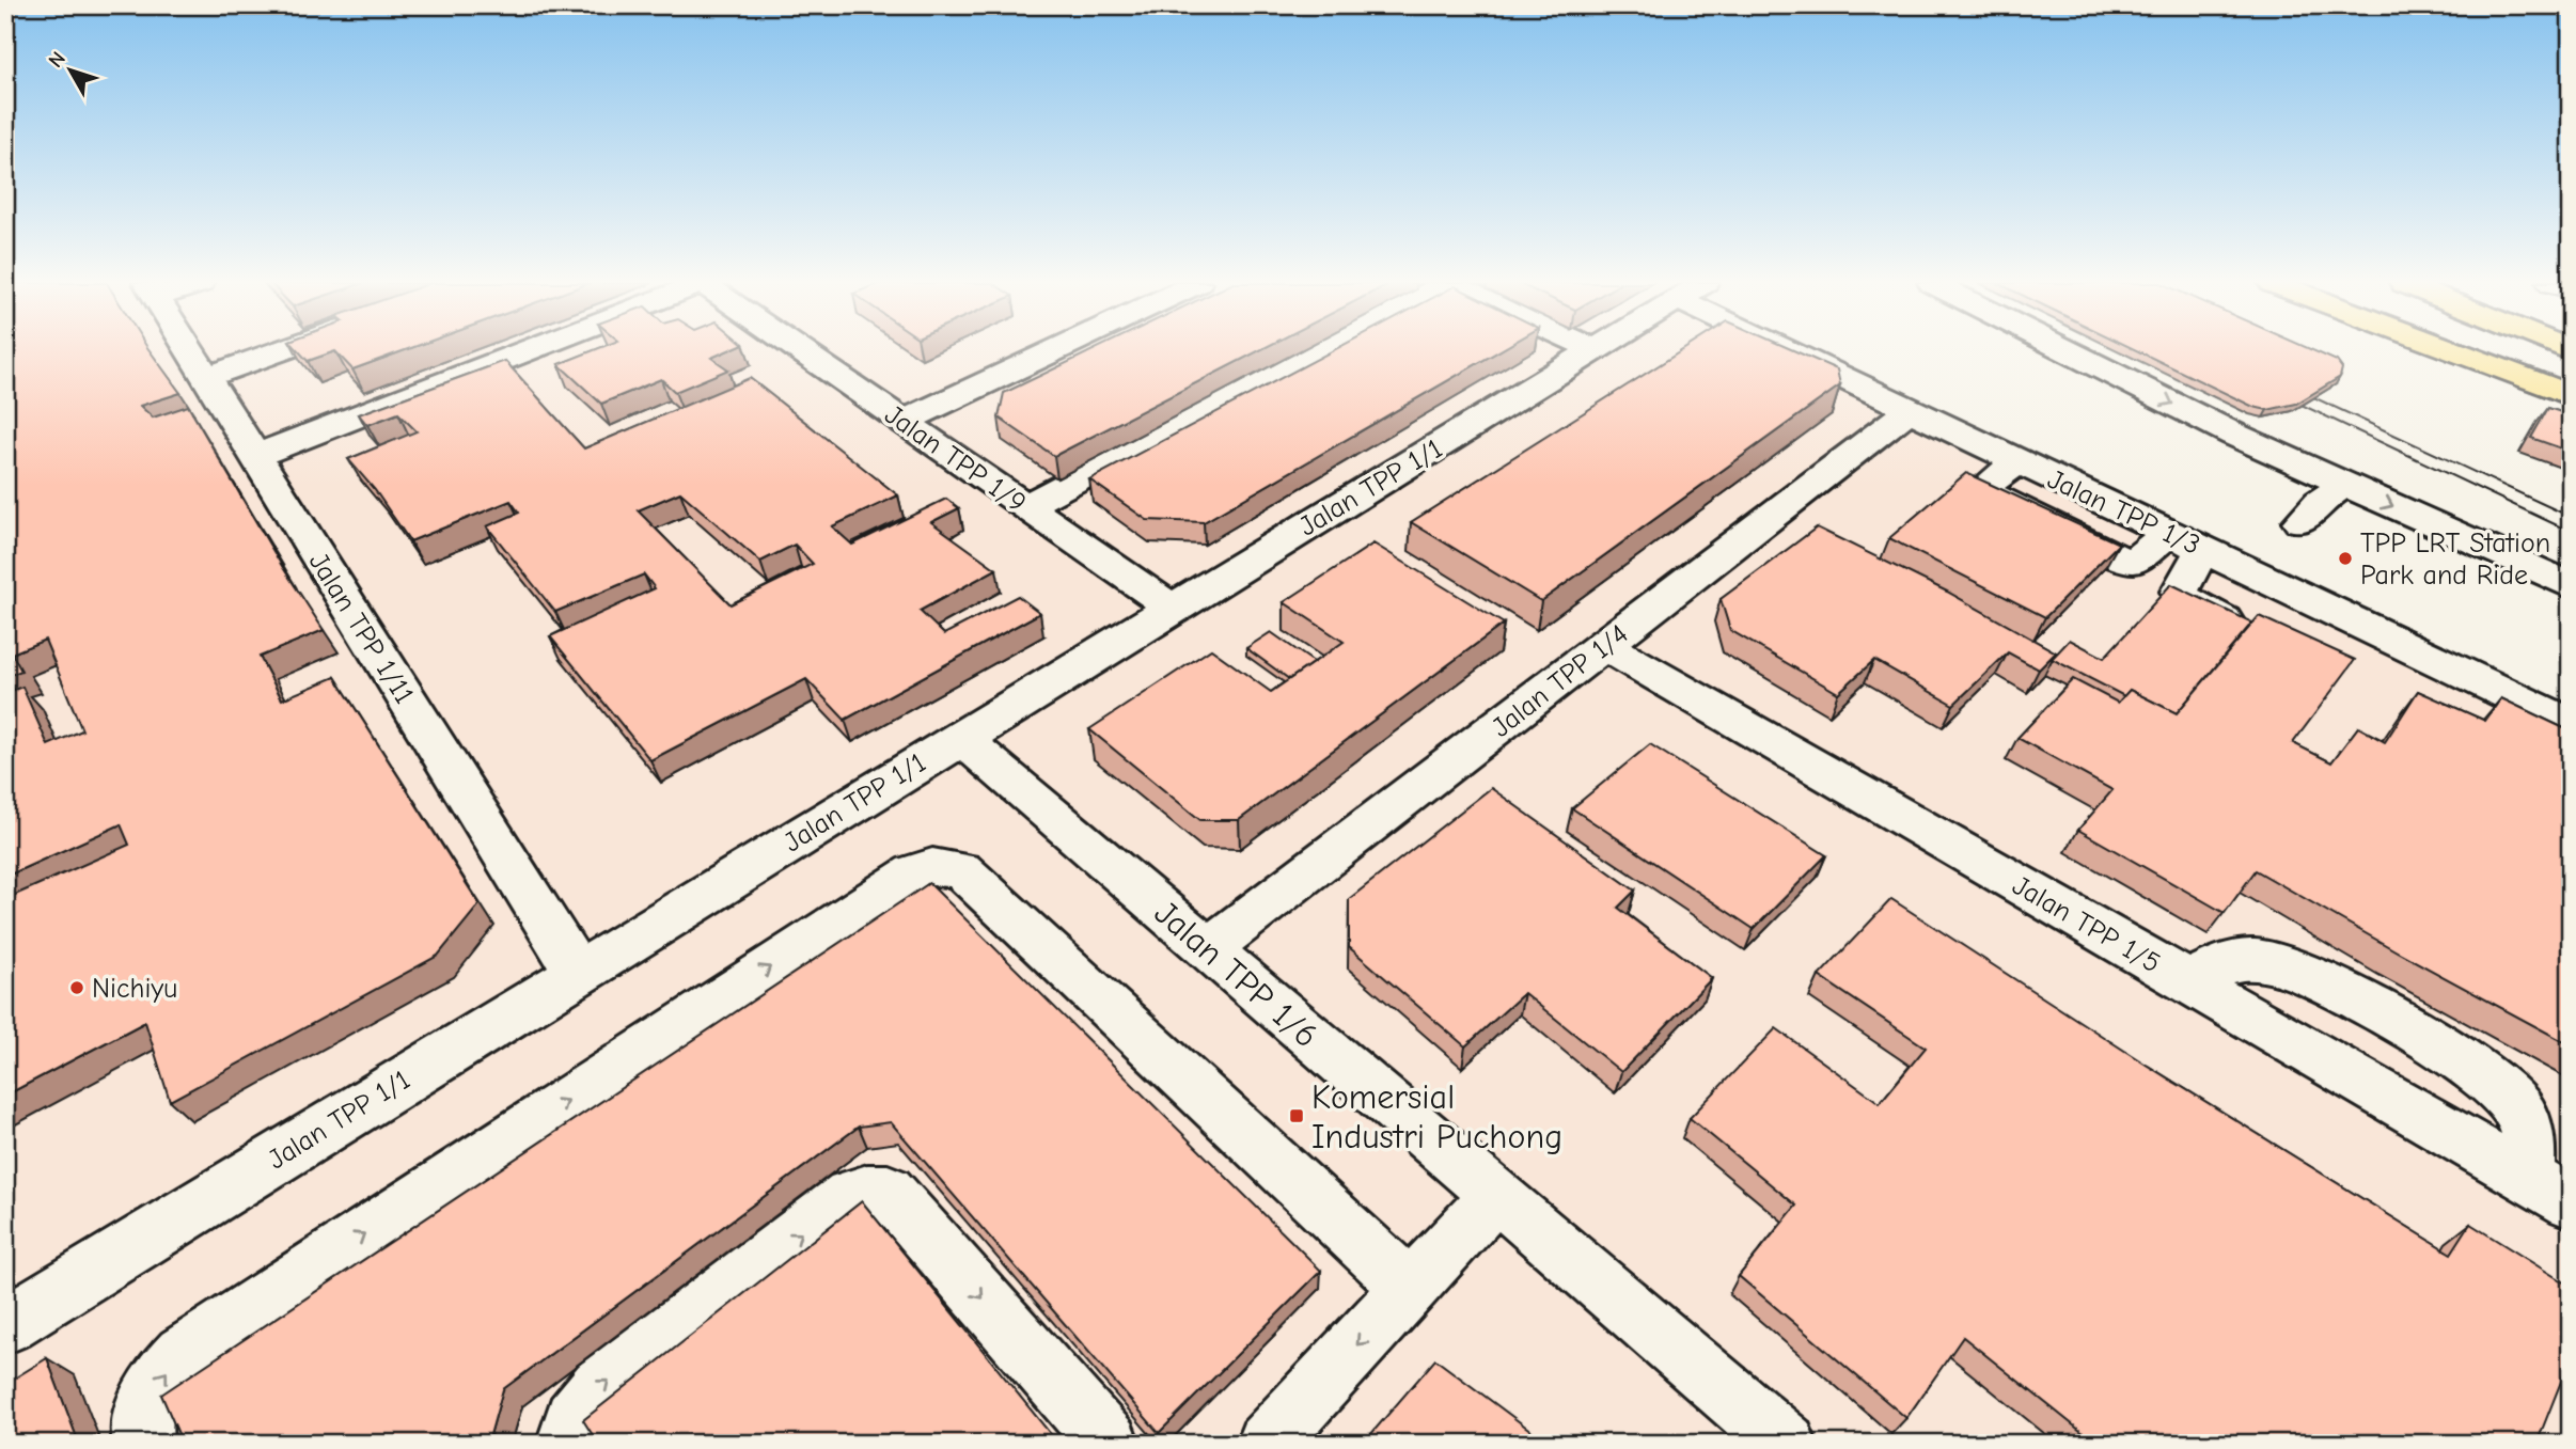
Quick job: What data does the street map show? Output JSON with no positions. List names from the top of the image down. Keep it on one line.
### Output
{"streets":{"street":["Jalan TPP 1/9","Jalan TPP 1/1","Jalan TPP 1/3","Jalan TPP 1/11","Jalan TPP 1/4","Jalan TPP 1/5","Jalan TPP 1/6"]},"crossings":[["Jalan TPP 1/9","Jalan TPP 1/1"],["Jalan TPP 1/1","Jalan TPP 1/11"],["Jalan TPP 1/1","Jalan TPP 1/6"],["Jalan TPP 1/3","Jalan TPP 1/4"],["Jalan TPP 1/4","Jalan TPP 1/5"],["Jalan TPP 1/4","Jalan TPP 1/6"]],"places":{"other":["TPP LRT Station Park and Ride","Nichiyu"],"transit":["Komersial Industri Puchong"]},"north":"top left"}
